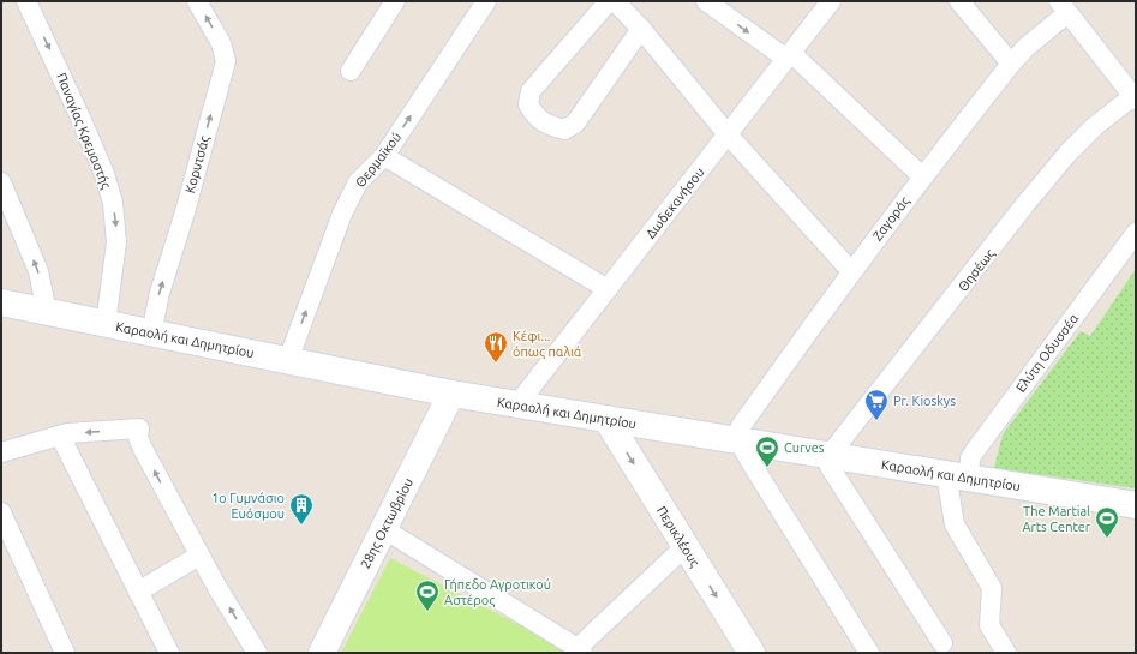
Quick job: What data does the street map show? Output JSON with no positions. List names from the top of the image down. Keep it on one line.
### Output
{"streets":{"main road":["Καραολή και Δημητρίου","28ης Οκτωβρίου","Περικλέους"],"street":["Παναγίας Κρεμαστής","Θερμαϊκού","Κορυτσάς","Δωδεκανήσου","Ζαγοράς","Θησέως","Ελύτη Οδυσσέα"]},"crossings":[["Παναγίας Κρεμαστής","Καραολή και Δημητρίου"],["Θερμαϊκού","Καραολή και Δημητρίου"],["Κορυτσάς","Καραολή και Δημητρίου"],["Δωδεκανήσου","Καραολή και Δημητρίου"],["Ζαγοράς","Καραολή και Δημητρίου"],["Θησέως","Καραολή και Δημητρίου"],["Καραολή και Δημητρίου","Ελύτη Οδυσσέα"],["Καραολή και Δημητρίου","28ης Οκτωβρίου"],["Καραολή και Δημητρίου","Περικλέους"]],"one_way":["Θερμαϊκού","Κορυτσάς","Περικλέους"],"places":{"restaurant":["Κέφι... όπως παλιά"],"supermarket":["Pr. Kioskys"],"sports":["Curves","The Martial Arts Center","Γήπεδο Αγροτικού Αστέρος"],"building":["1ο Γυμνάσιο Ευόσμου"]}}
